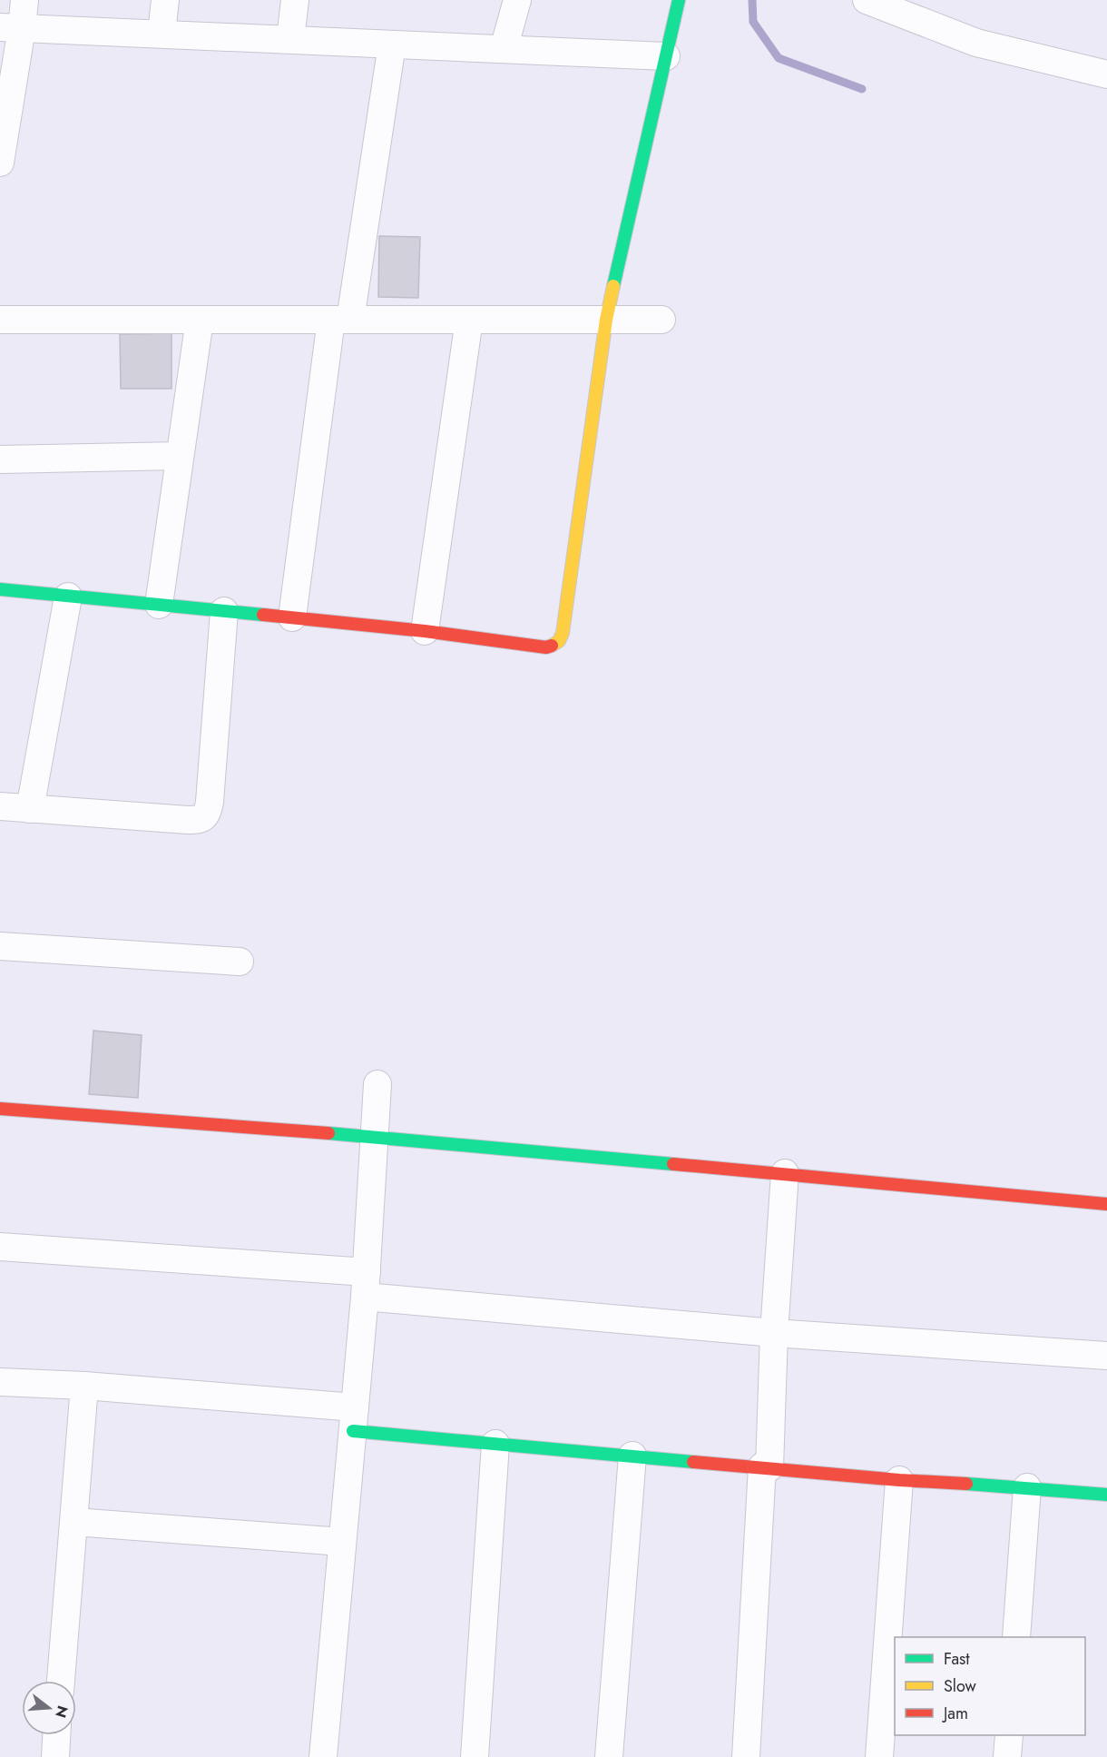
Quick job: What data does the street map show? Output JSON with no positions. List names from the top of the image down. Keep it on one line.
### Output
{"legend":["Fast","Slow","Jam"],"north":"right"}
